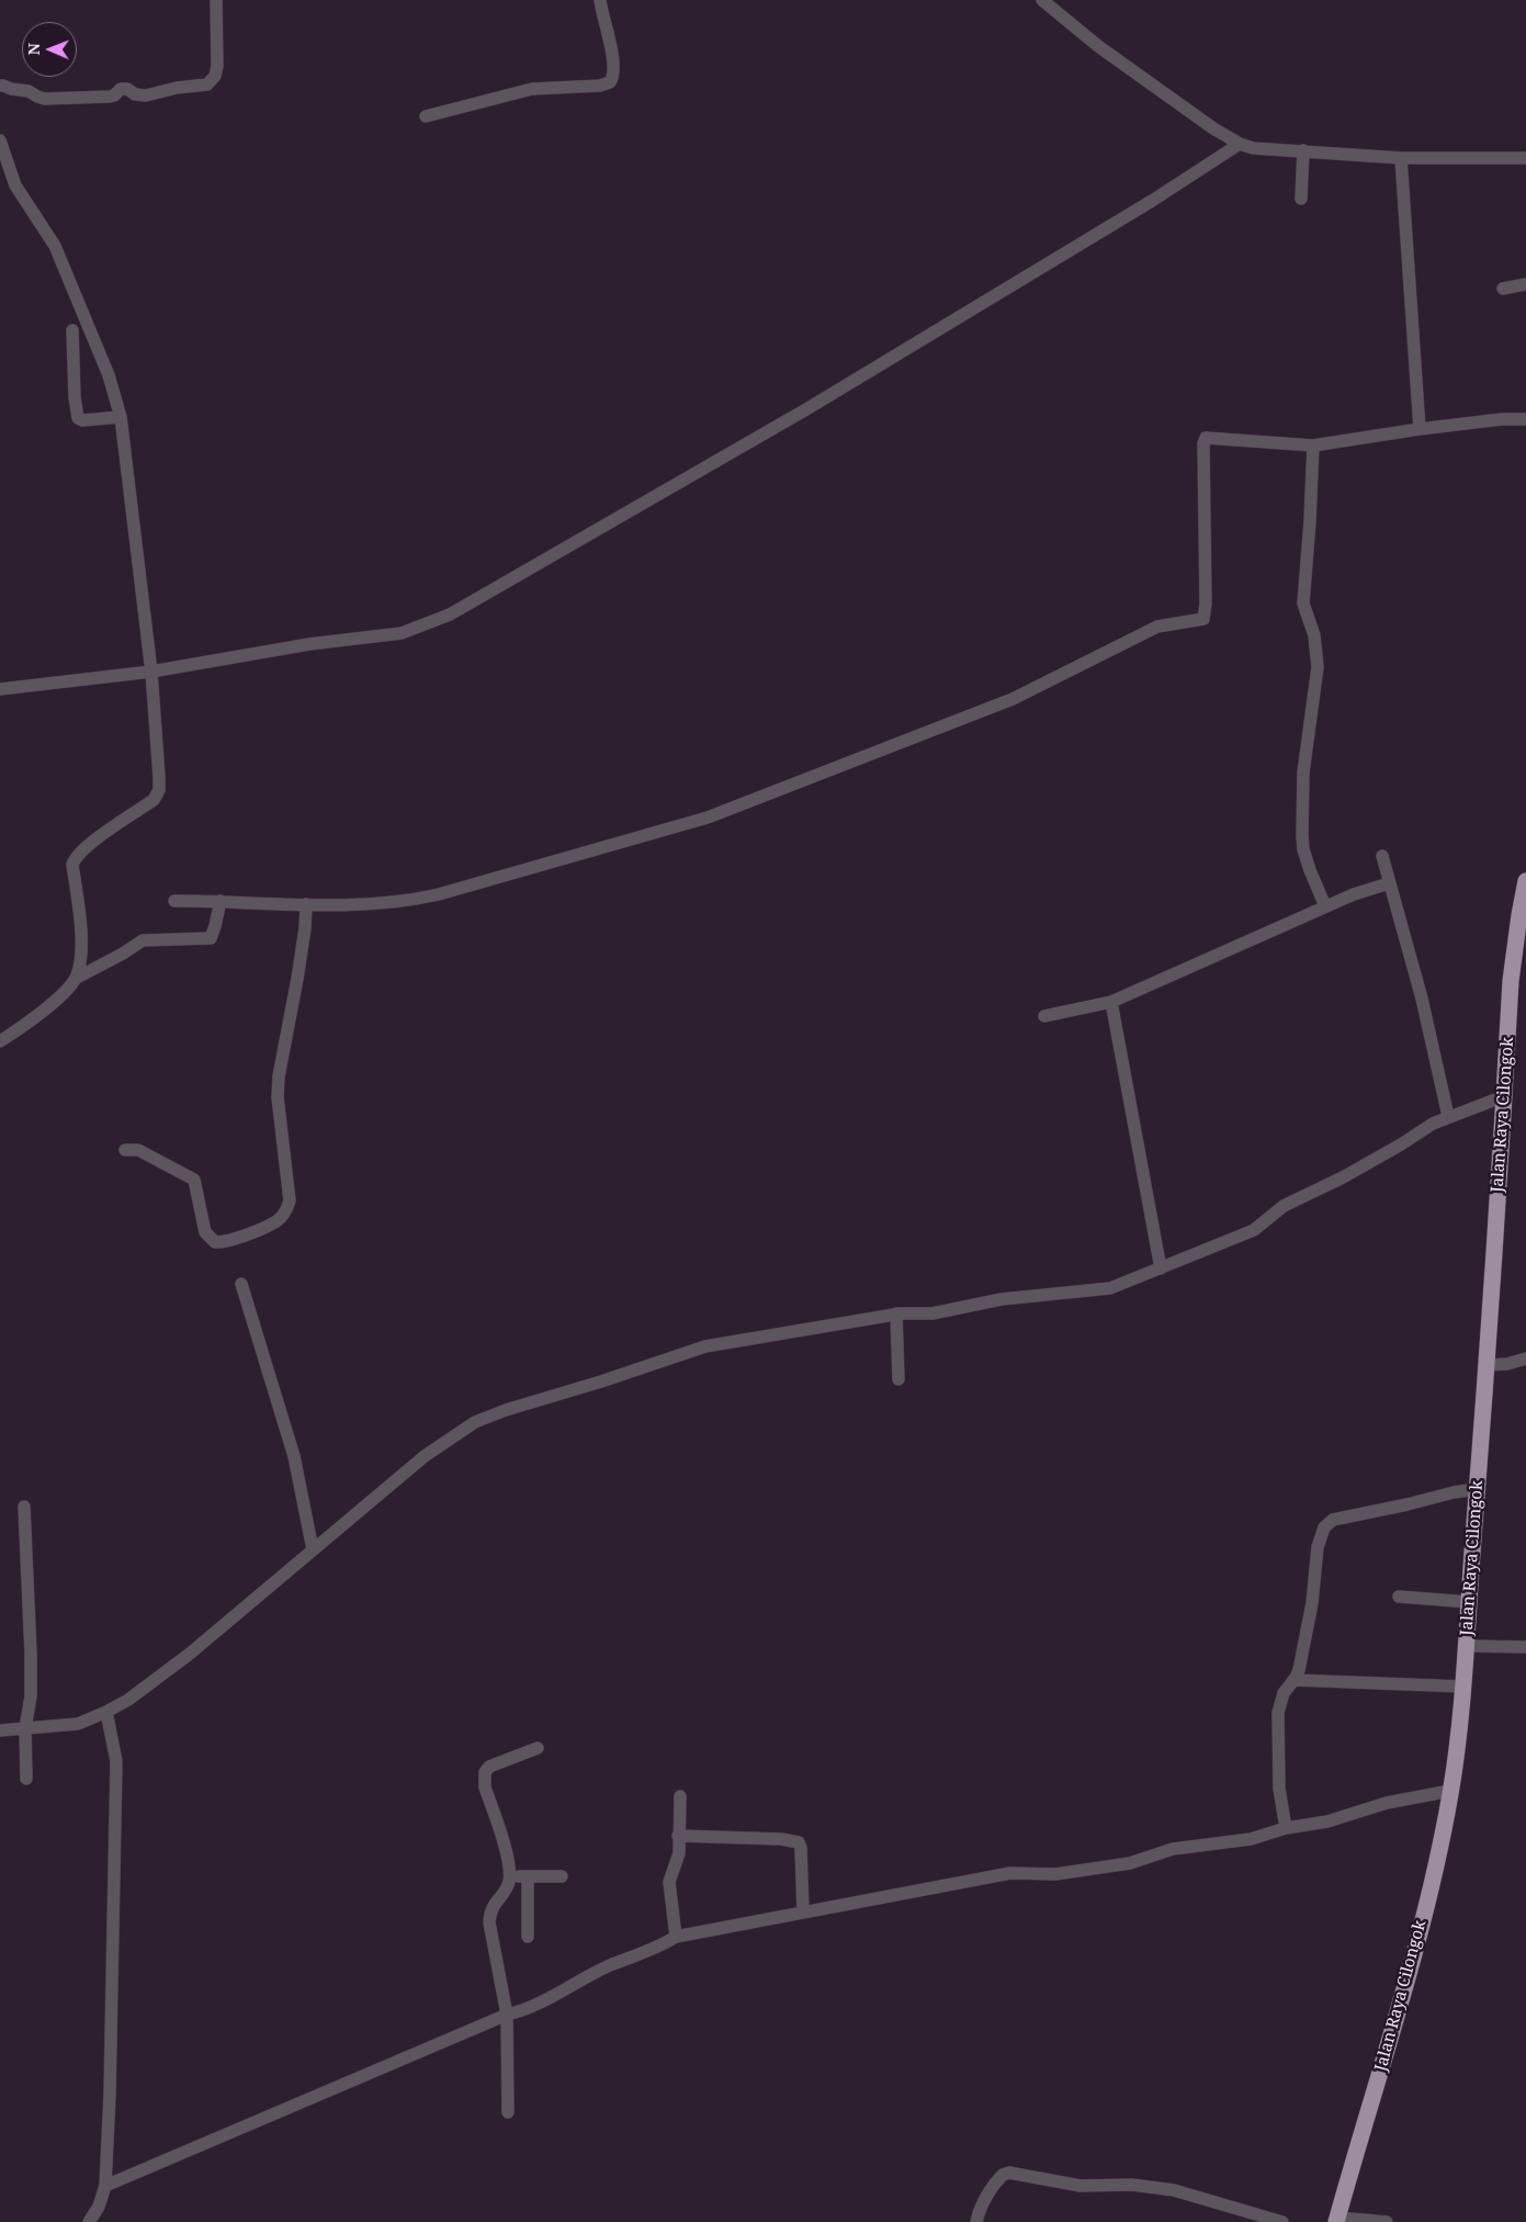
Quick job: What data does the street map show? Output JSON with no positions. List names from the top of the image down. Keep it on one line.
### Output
{"streets":{"highway":["Jalan Raya Cilongok"]},"north":"left"}
